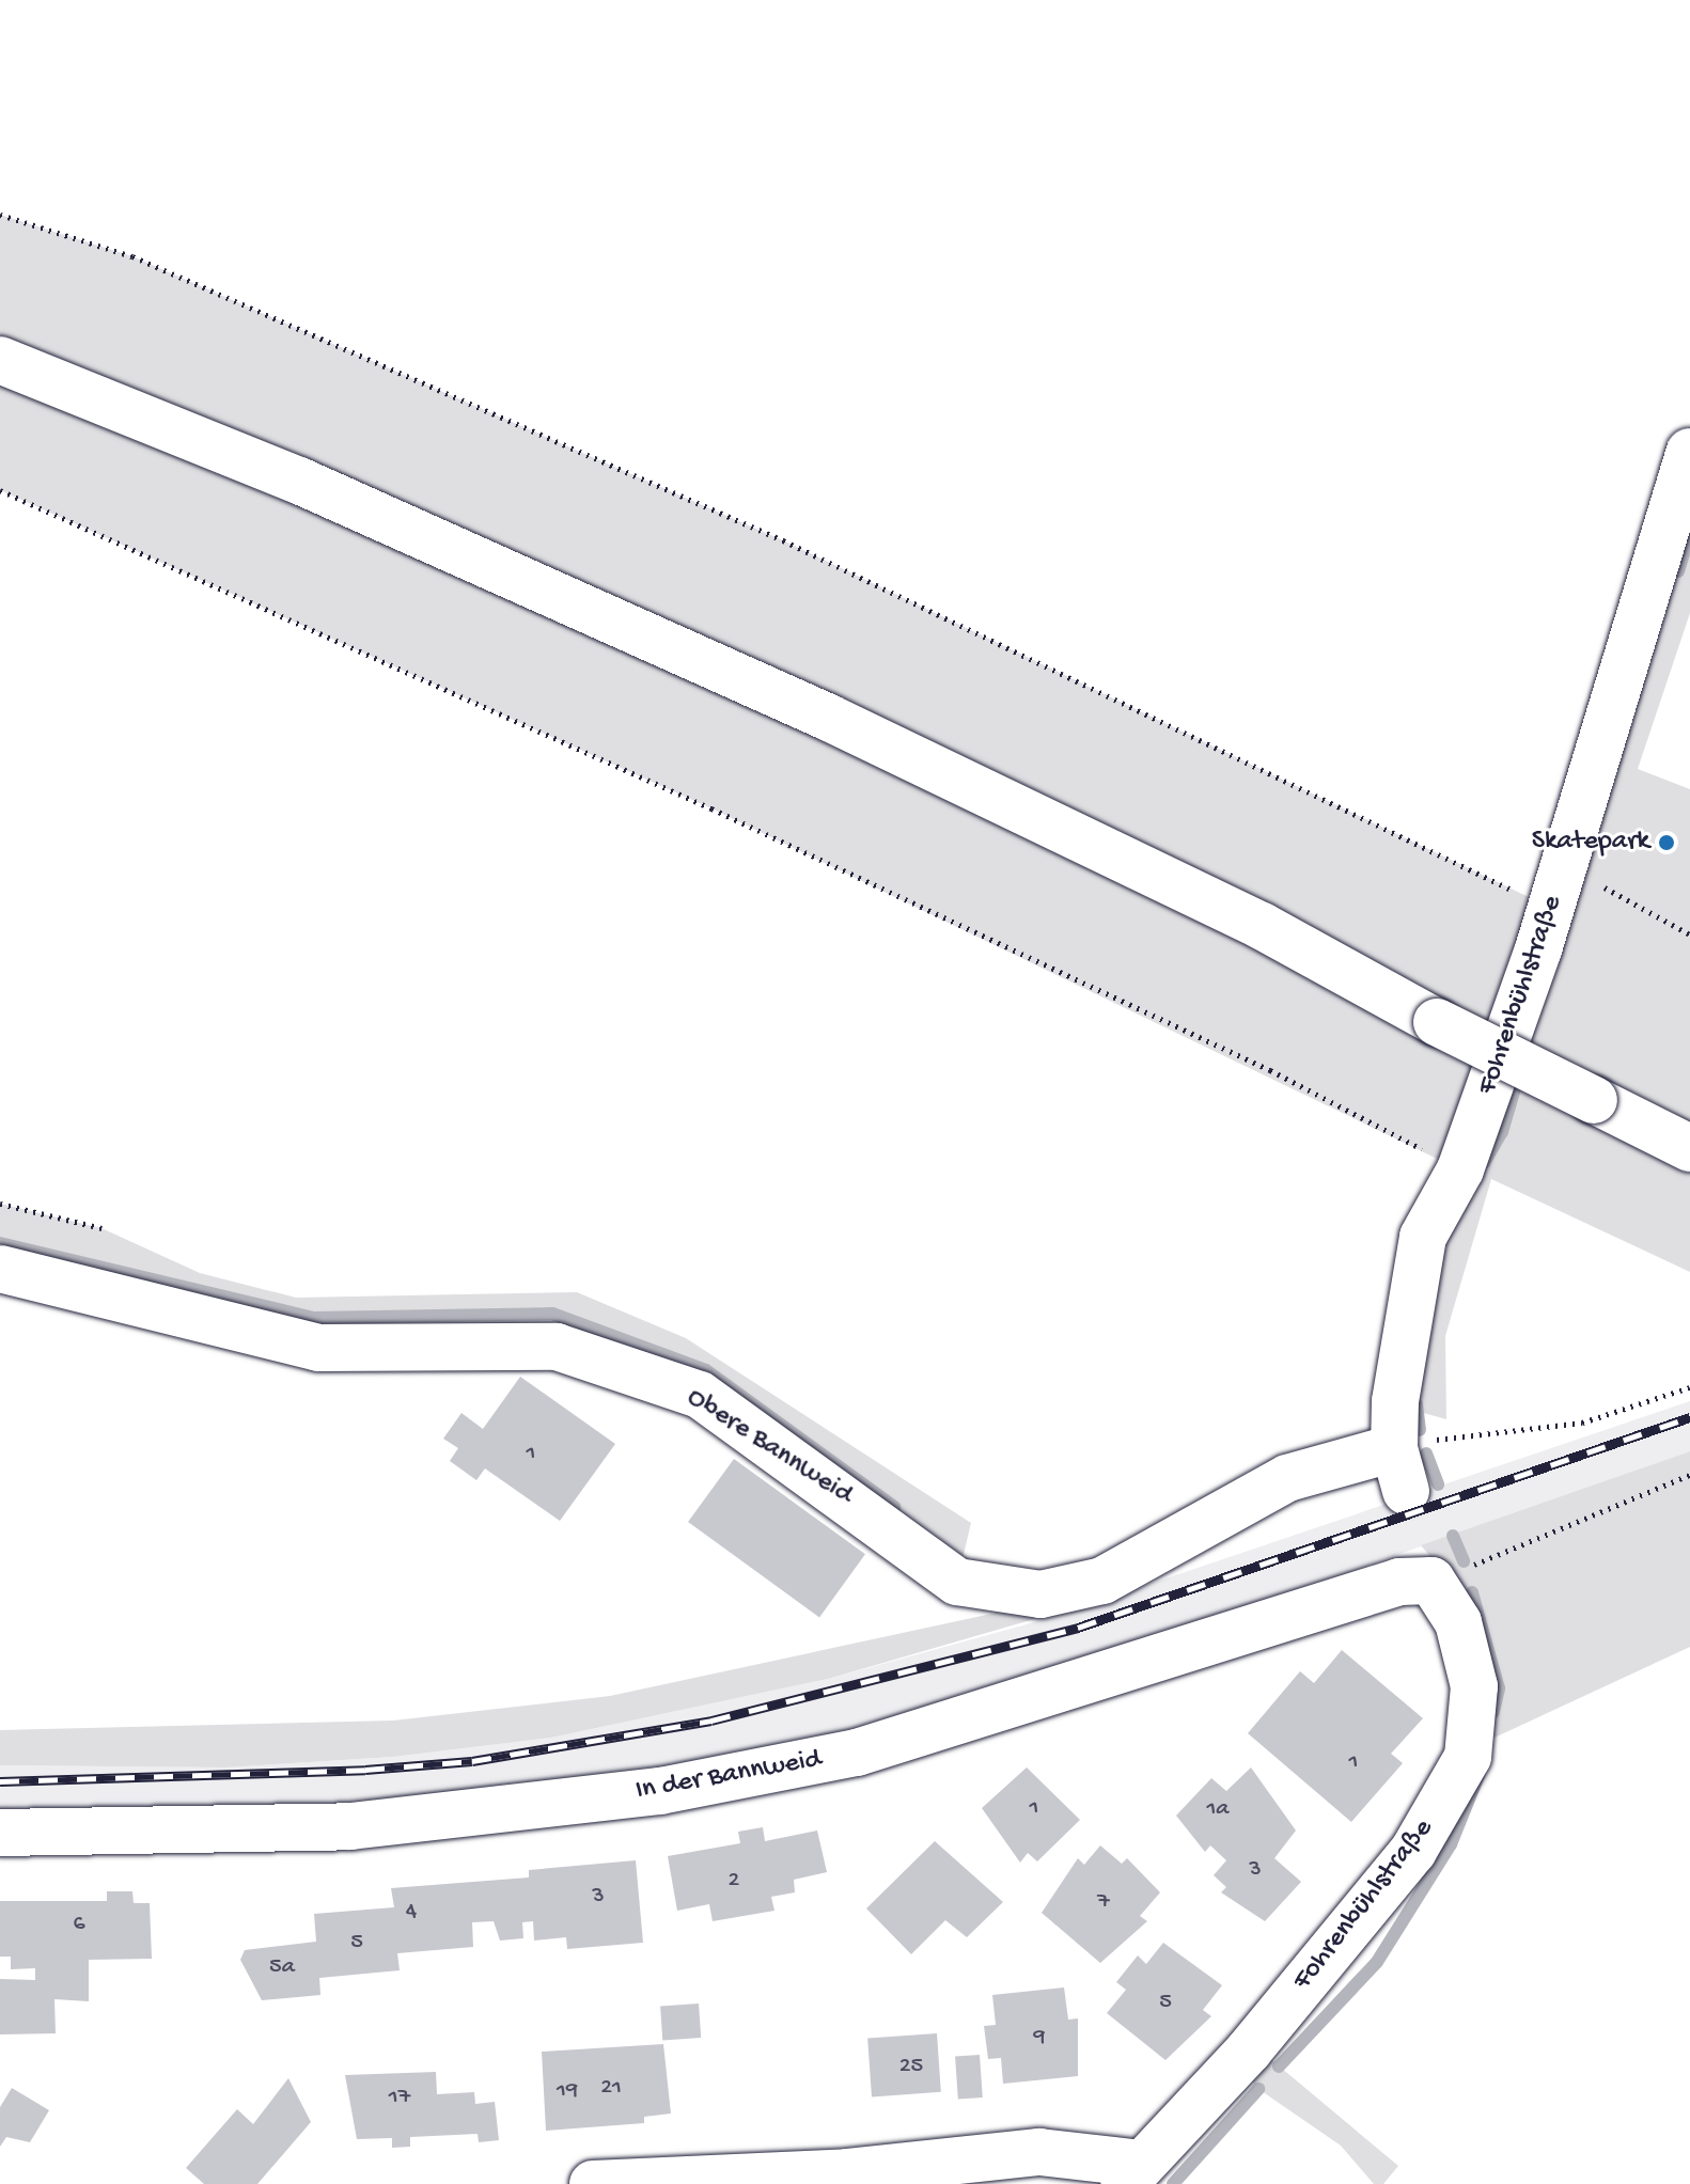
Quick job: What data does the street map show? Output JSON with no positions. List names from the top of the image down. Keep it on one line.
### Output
{"streets":{"street":["Fohrenbühlstraße","Obere Bannweid","In der Bannweid"]},"crossings":[["Fohrenbühlstraße","Obere Bannweid"],["Fohrenbühlstraße","In der Bannweid"]],"places":["Skatepark"],"house_numbers":["1","1","1","1a","3","2","3","7","4","6","5","5a","5","9","25","21","19","17"]}
